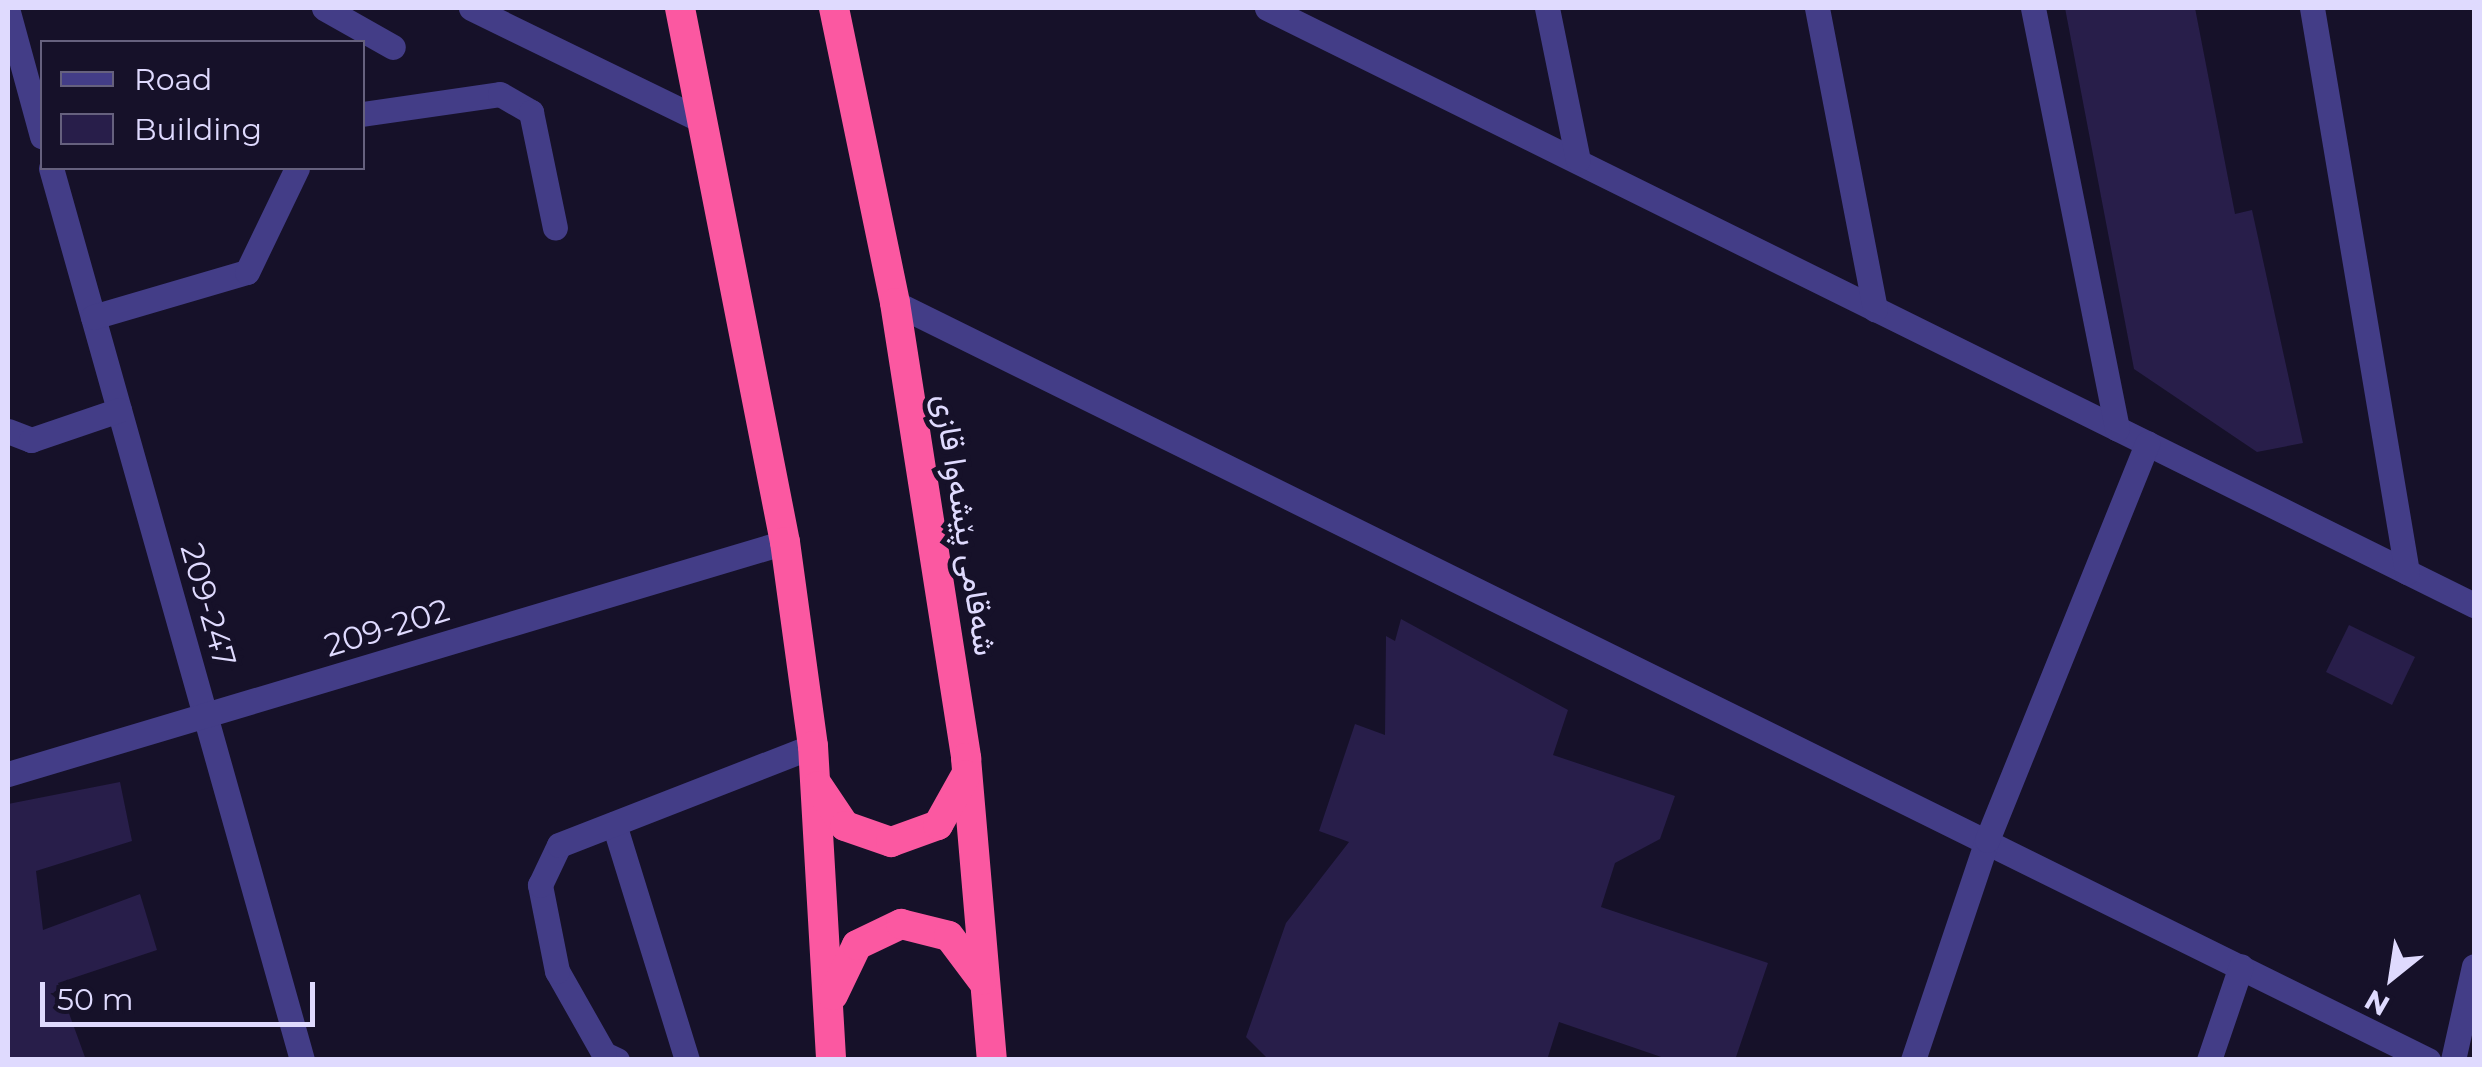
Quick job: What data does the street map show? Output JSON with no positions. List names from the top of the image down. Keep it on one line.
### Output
{"streets":{"highway":["شەقامی پێشەوا قازی"],"street":["209-247","209-202"]},"crossings":[["209-247","209-202"]],"legend":["Road","Building"],"scale_bar":"50 m","north":"bottom left"}
